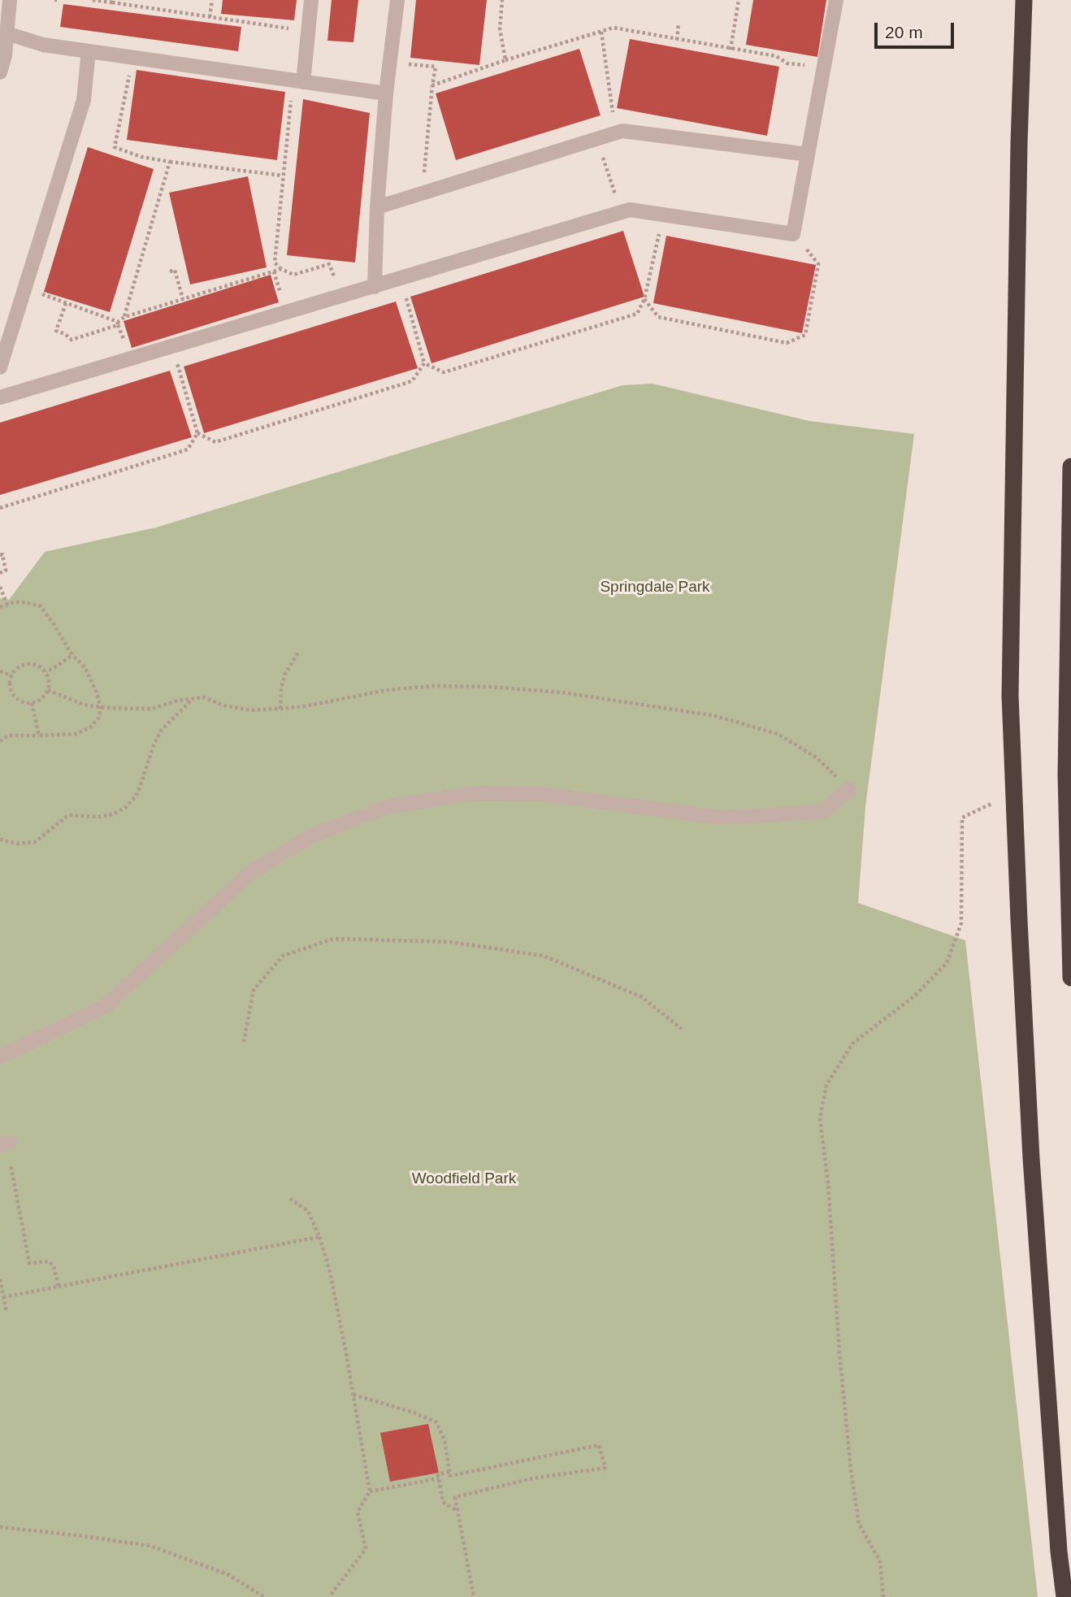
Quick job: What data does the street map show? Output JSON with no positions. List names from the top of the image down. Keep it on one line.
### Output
{"parks":["Springdale Park","Woodfield Park"],"scale_bar":"20 m"}
